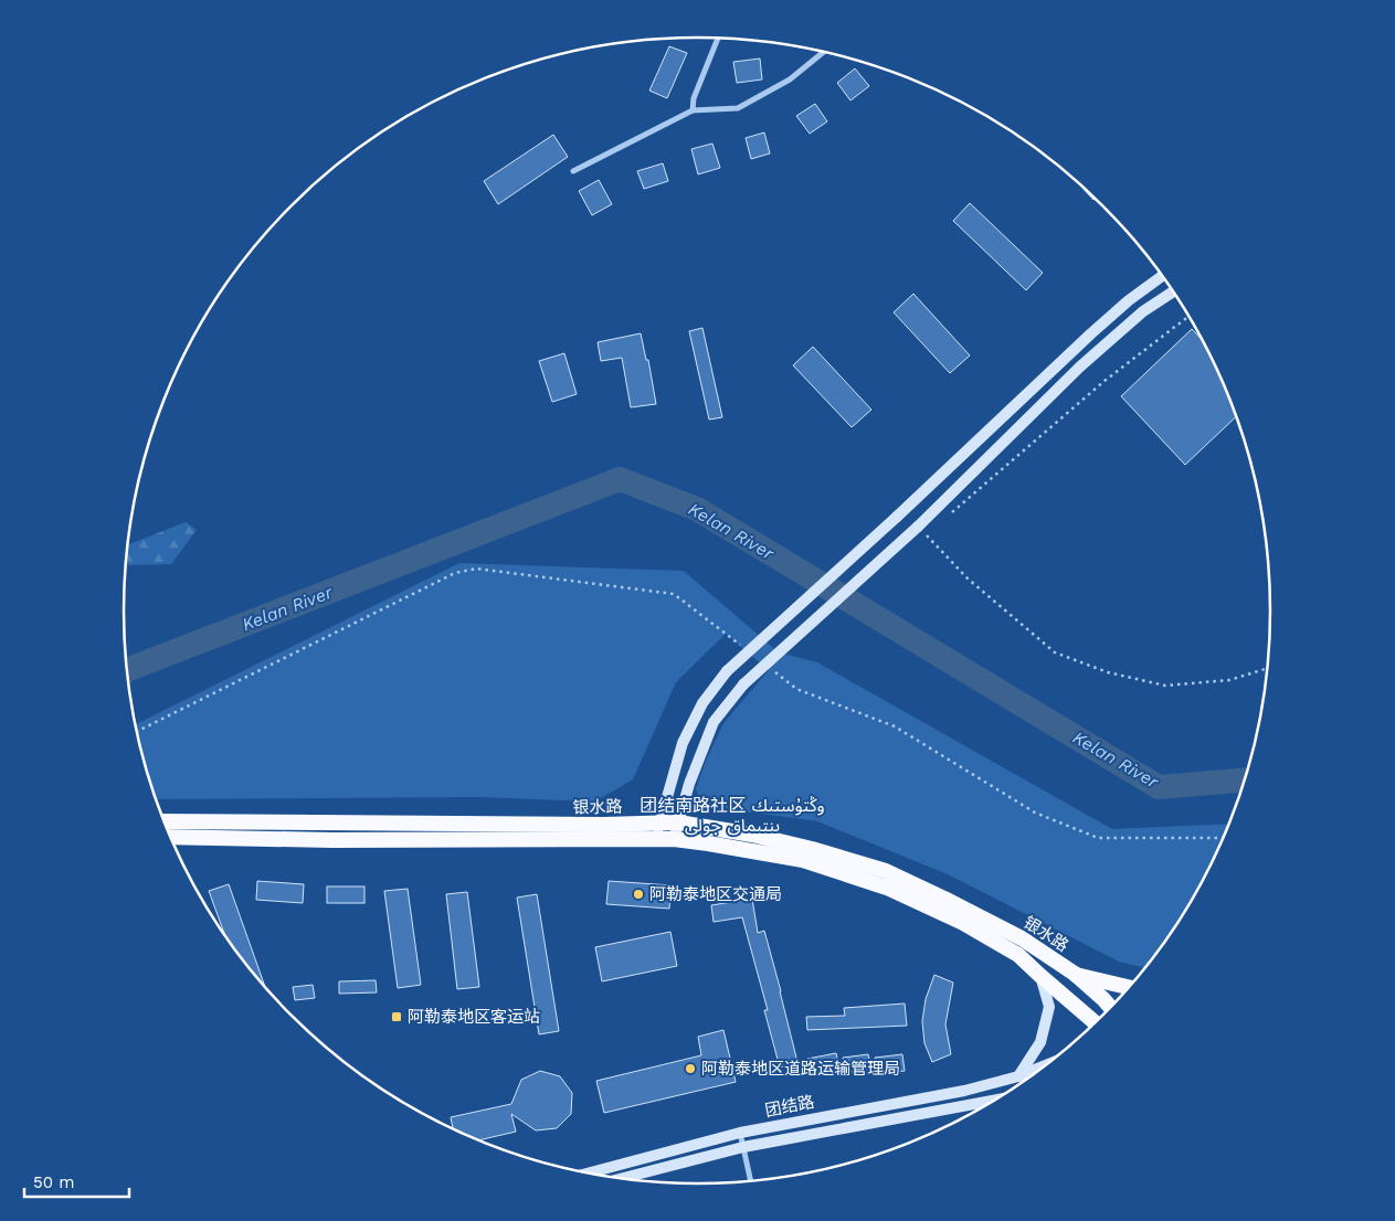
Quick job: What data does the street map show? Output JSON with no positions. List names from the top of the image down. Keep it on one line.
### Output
{"streets":{"highway":["银水路"],"main road":["团结路"]},"districts":["团结南路社区 وڭتۇستىك ىنتىماق جولى"],"water":["Kelan River"],"places":{"other":["阿勒泰地区交通局","阿勒泰地区道路运输管理局"],"transit":["阿勒泰地区客运站"]},"scale_bar":"50 m"}
